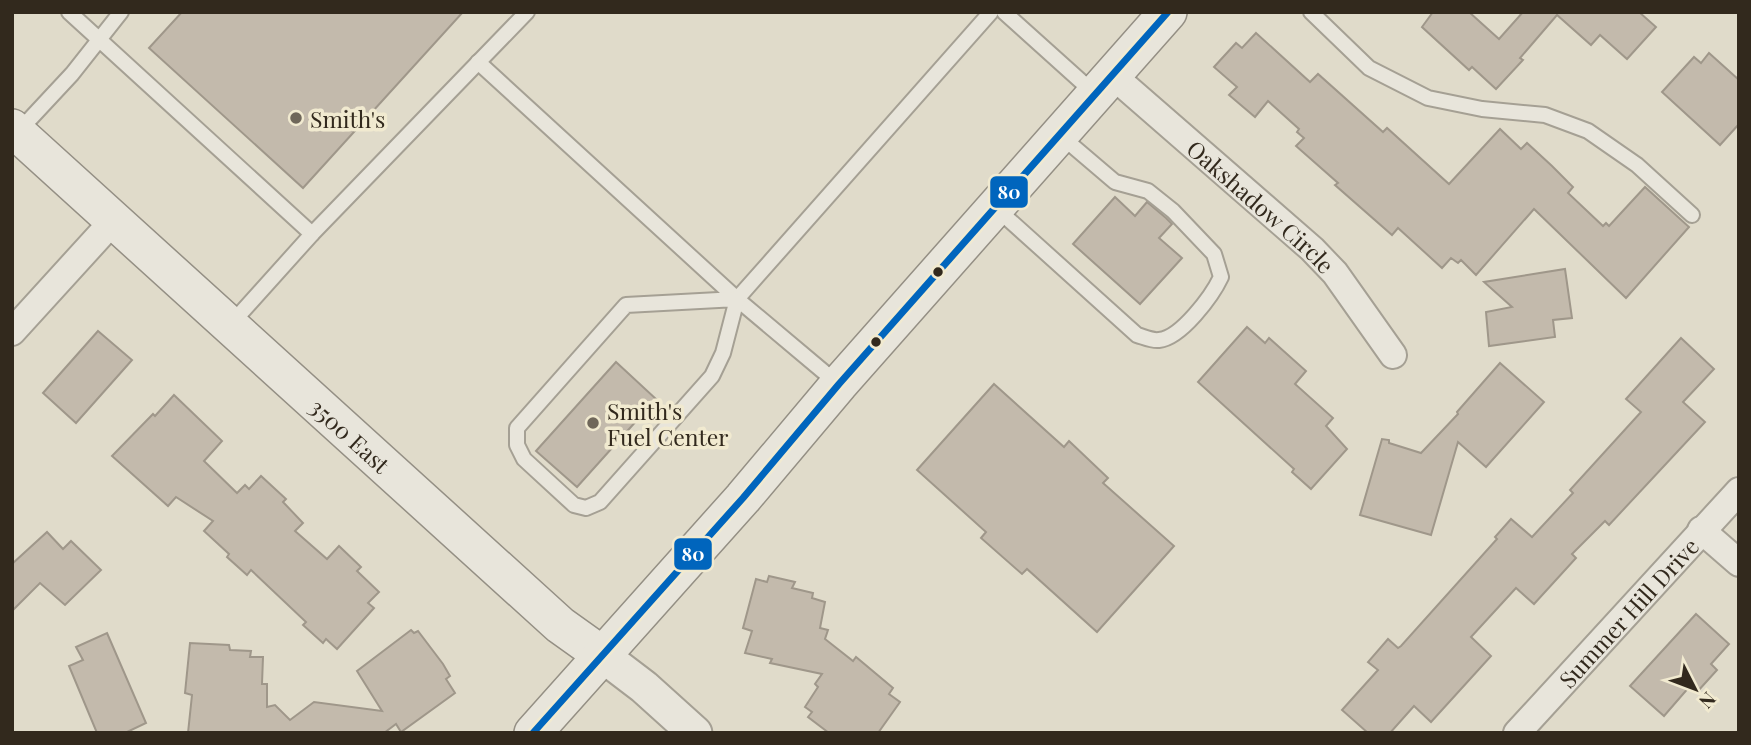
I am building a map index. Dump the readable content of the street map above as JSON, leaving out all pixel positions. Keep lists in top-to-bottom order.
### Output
{
  "streets": {
    "main road": ["3500 East"],
    "street": ["Oakshadow Circle", "Summer Hill Drive"]
  },
  "places": ["Smith's", "Smith's Fuel Center"],
  "lines": ["transit line 80"],
  "north": "bottom right"
}
